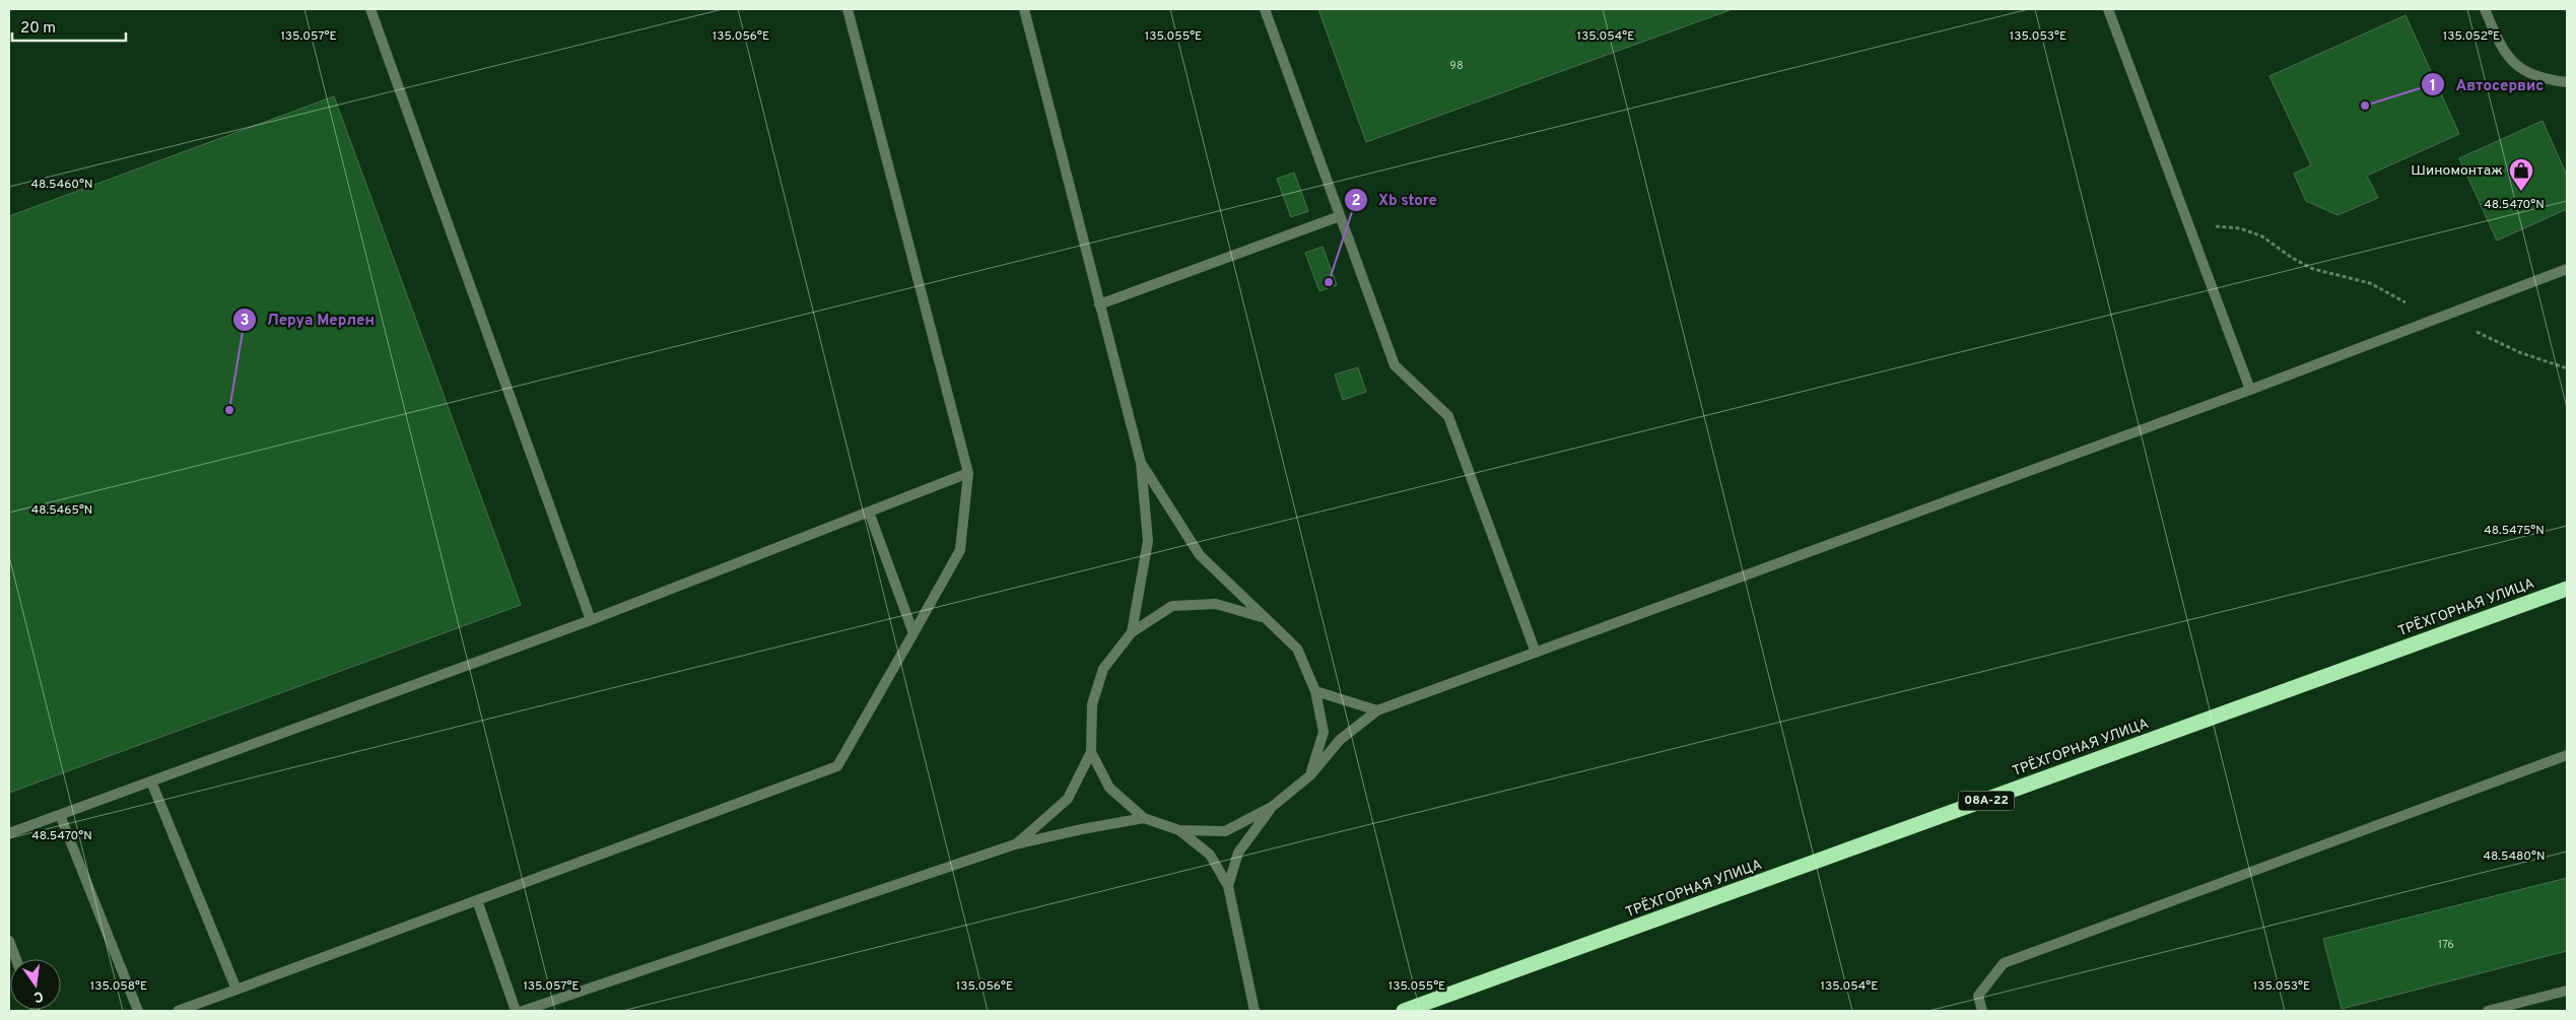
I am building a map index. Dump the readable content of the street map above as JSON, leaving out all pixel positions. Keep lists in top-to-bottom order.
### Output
{
  "streets": {
    "highway": ["ТРЁХГОРНАЯ УЛИЦА", "08А-22"]
  },
  "places": {
    "other": ["Автосервис", "Xb store", "Леруа Мерлен"],
    "shop": ["Шиномонтаж"]
  },
  "house_numbers": ["98", "176"],
  "scale_bar": "20 m",
  "north": "bottom",
  "coordinates": [
    "135.057°E",
    "135.056°E",
    "135.054°E",
    "135.053°E",
    "135.055°E",
    "135.052°E",
    "48.5460°N",
    "48.5470°N",
    "48.5465°N",
    "48.5475°N",
    "48.5480°N",
    "135.058°E"
  ]
}
